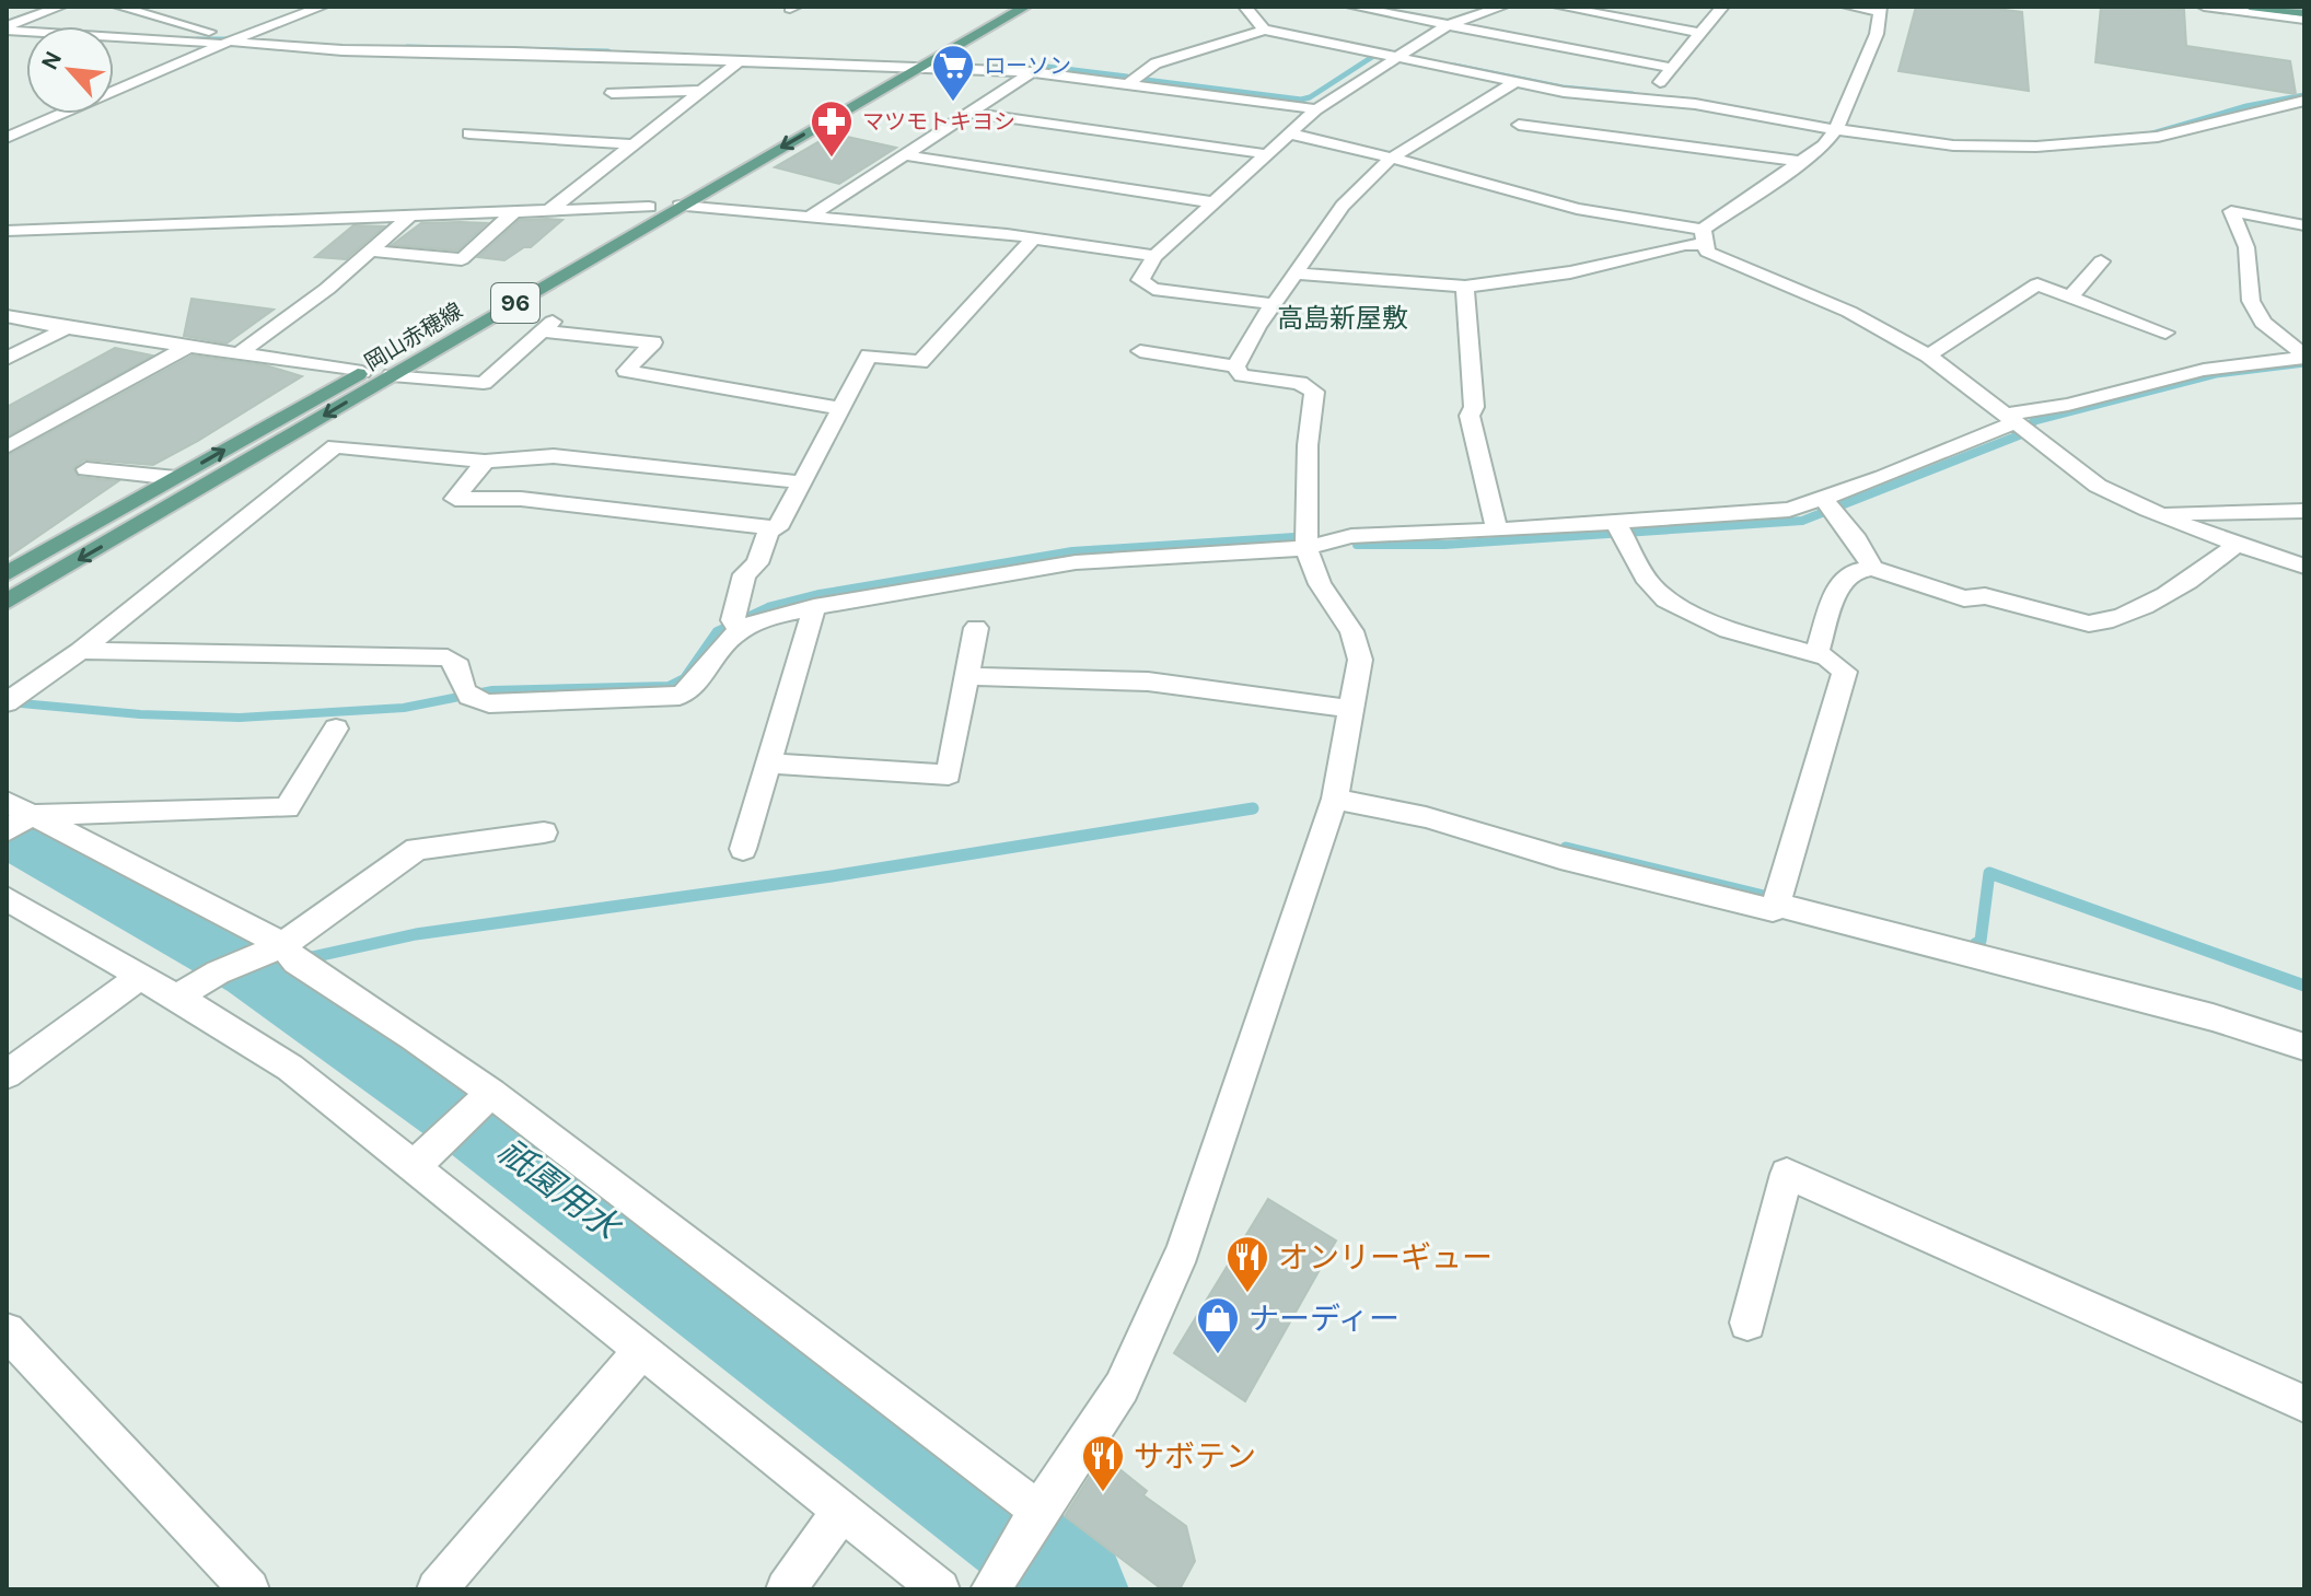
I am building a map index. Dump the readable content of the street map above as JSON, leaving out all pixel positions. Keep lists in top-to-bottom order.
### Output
{
  "streets": {
    "main road": ["96", "岡山赤穂線"]
  },
  "districts": ["高島新屋敷"],
  "water": ["祇園用水"],
  "places": {
    "supermarket": ["ローソン"],
    "pharmacy": ["マツモトキヨシ"],
    "restaurant": ["オンリーギュー", "サボテン"],
    "shop": ["ナーディー"]
  },
  "north": "top left"
}
